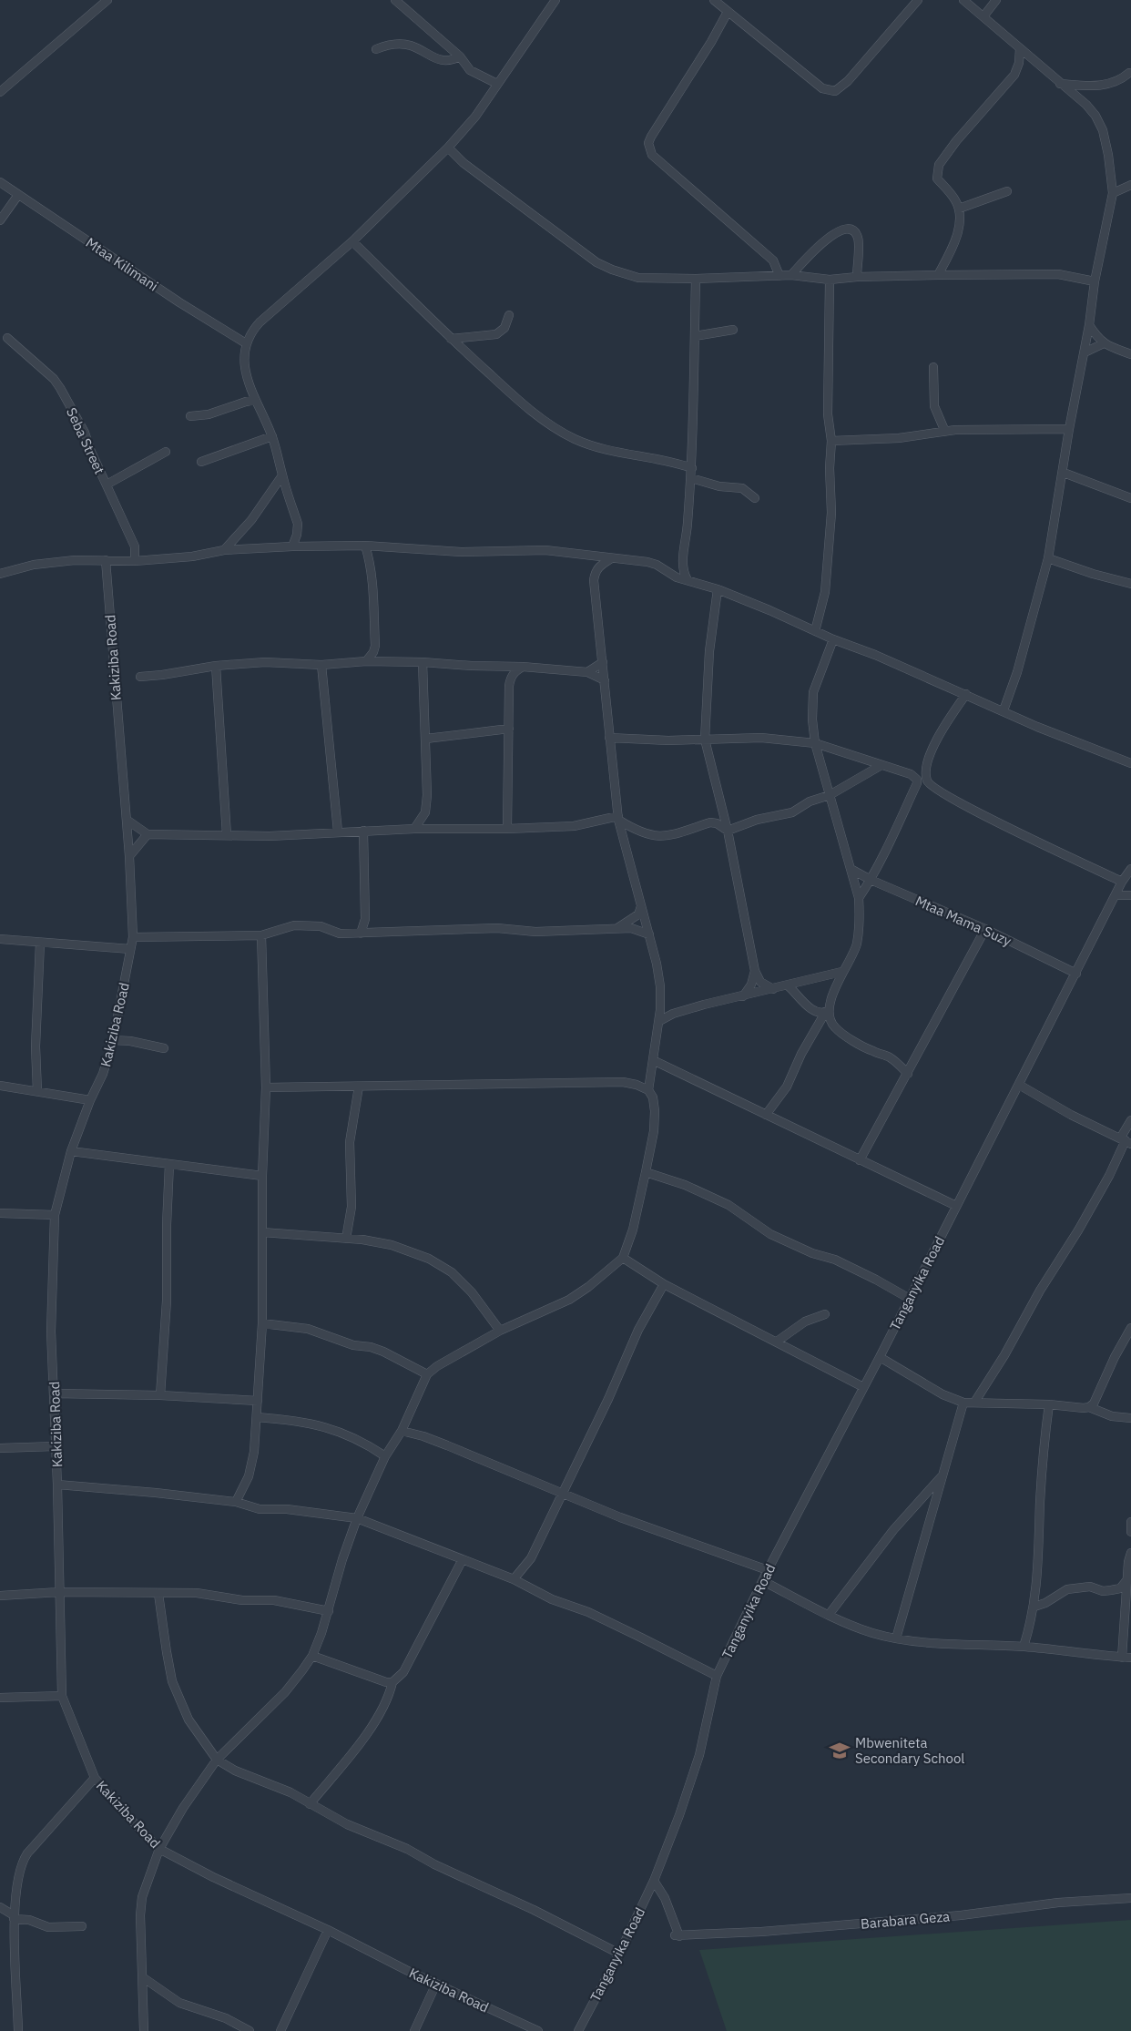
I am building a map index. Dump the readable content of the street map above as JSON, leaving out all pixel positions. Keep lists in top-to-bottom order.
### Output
{
  "streets": {
    "street": [
      "Mtaa Kilimani",
      "Seba Street",
      "Kakiziba Road",
      "Mtaa Mama Suzy",
      "Tanganyika Road",
      "Barabara Geza"
    ]
  },
  "crossings": [
    ["Mtaa Mama Suzy", "Tanganyika Road"],
    ["Tanganyika Road", "Barabara Geza"]
  ],
  "places": {
    "school or university": ["Mbweniteta Secondary School"]
  }
}
